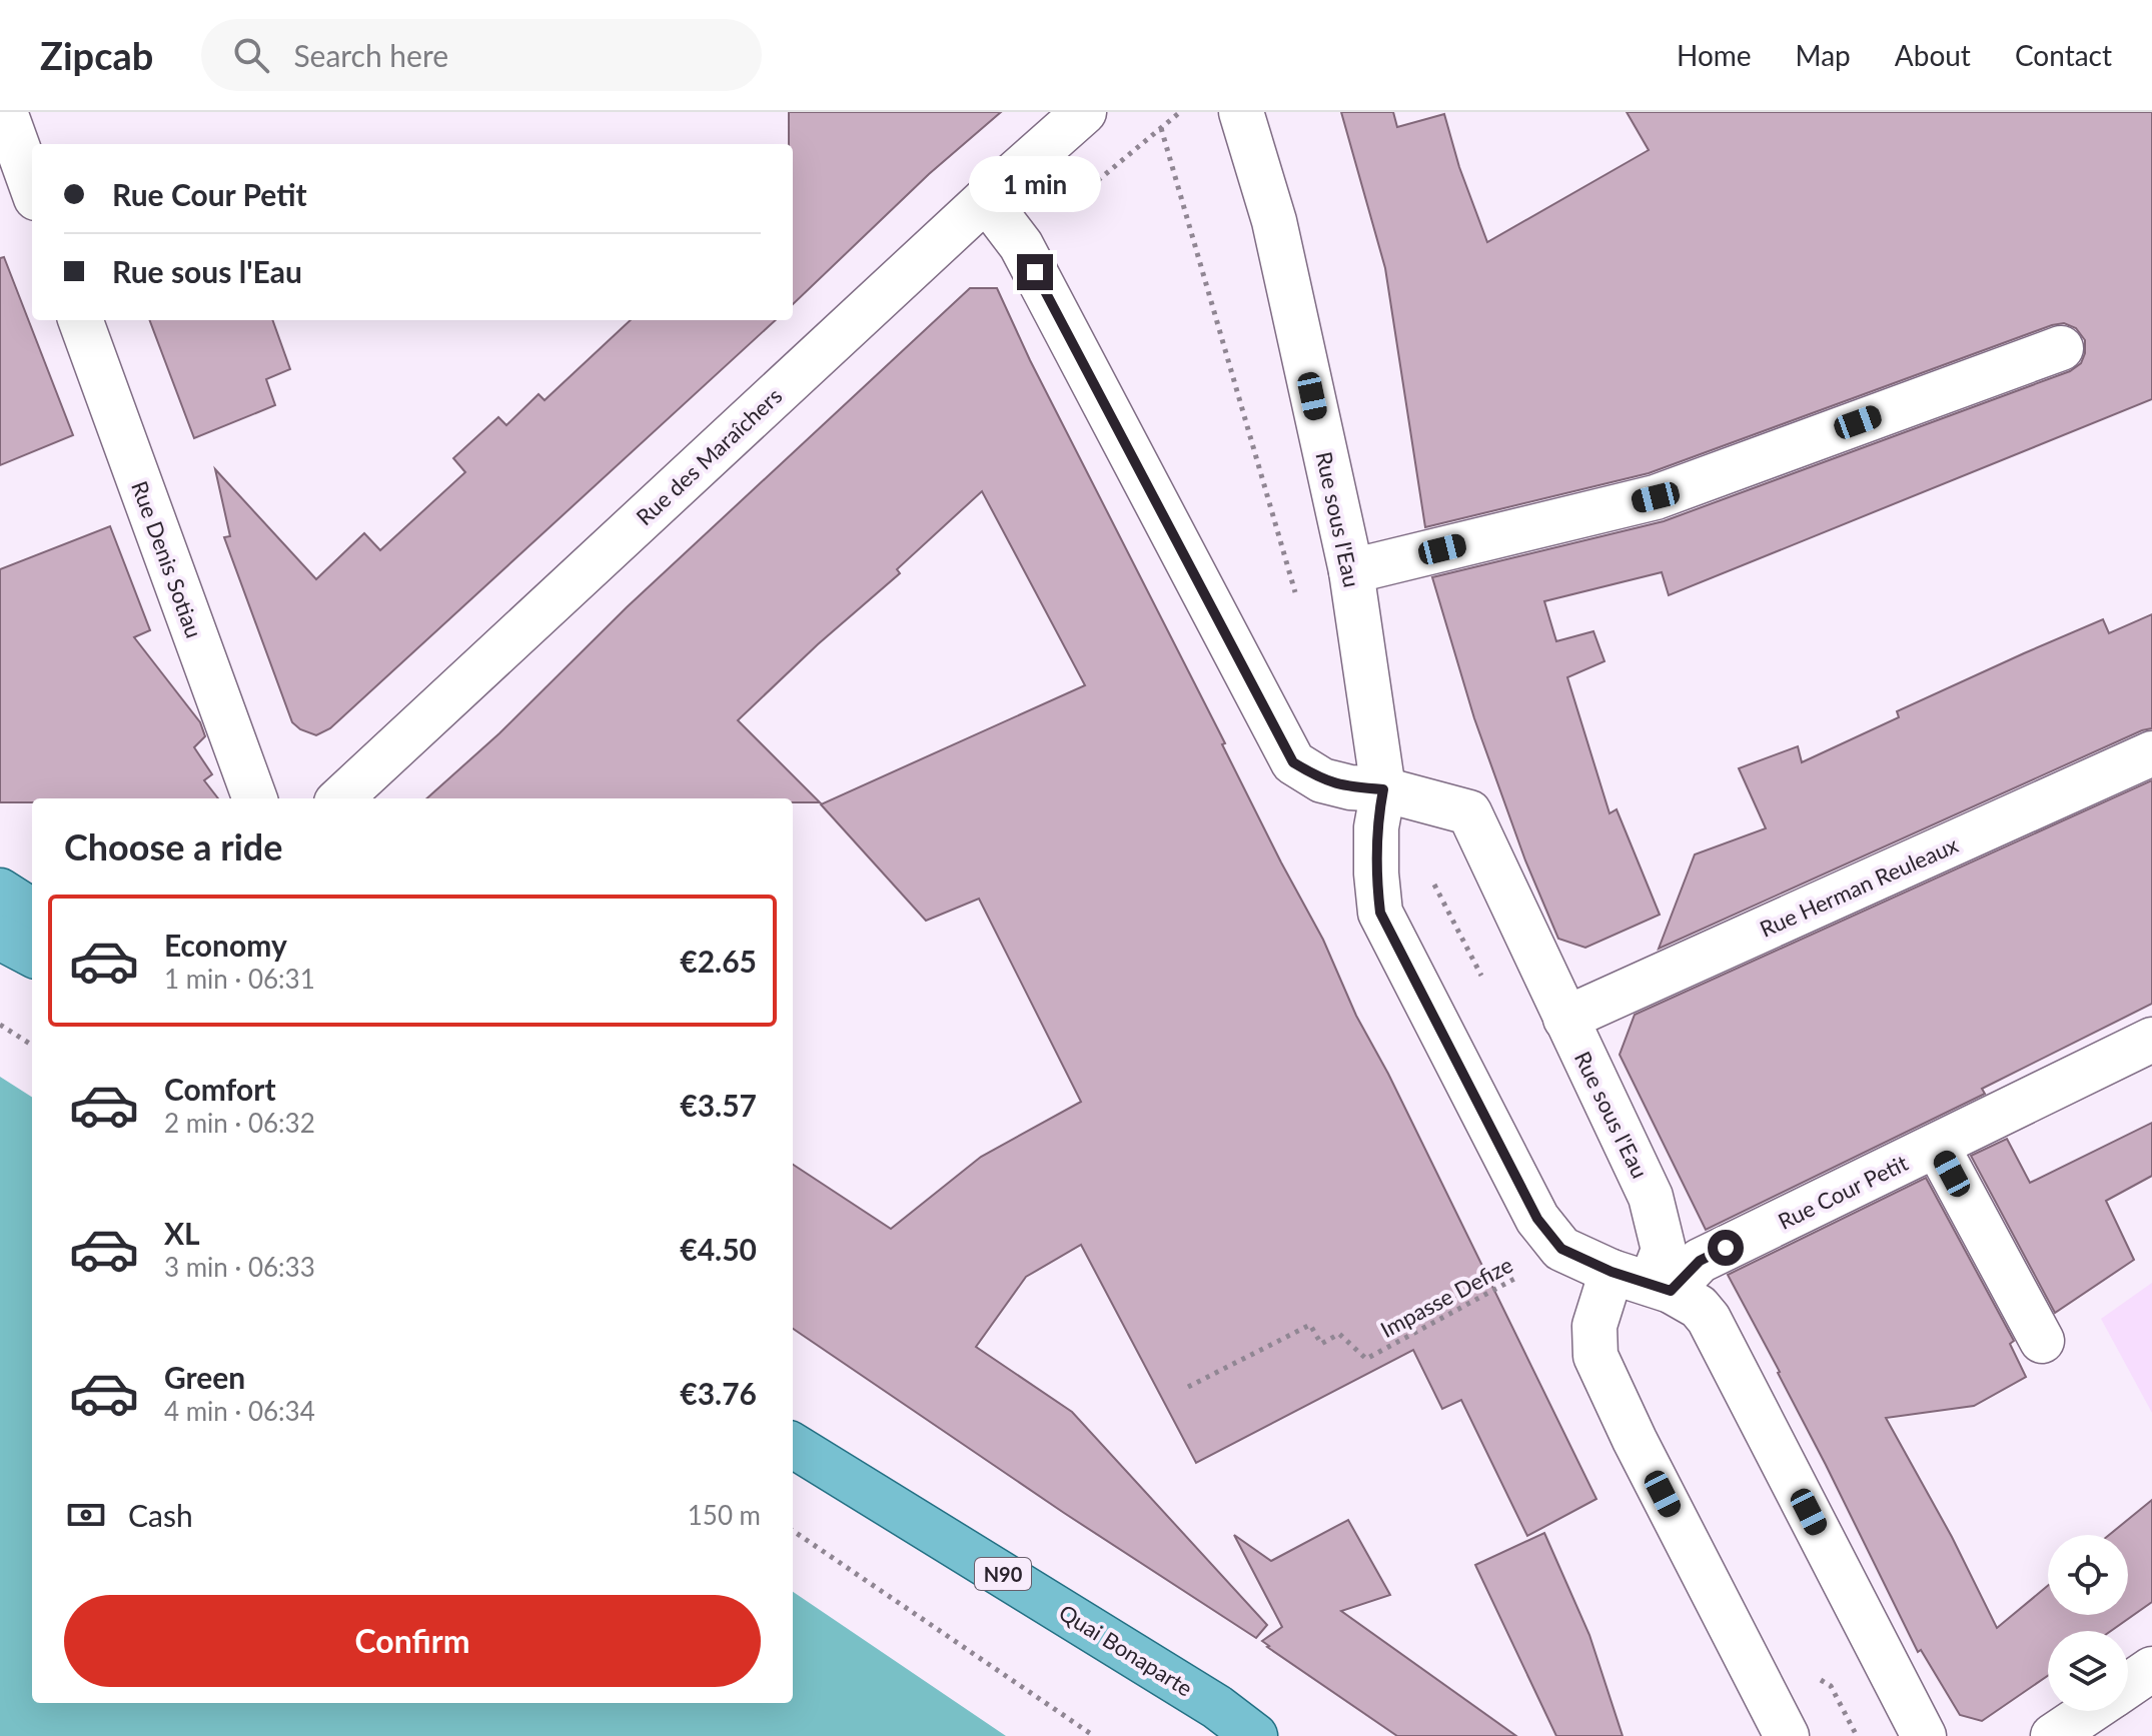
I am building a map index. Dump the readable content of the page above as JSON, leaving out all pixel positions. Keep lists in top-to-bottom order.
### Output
{
  "streets": {
    "main road": ["N90", "Quai Bonaparte"],
    "street": [
      "Rue des Maraîchers",
      "Rue sous l'Eau",
      "Rue Denis Sotiau",
      "Rue Herman Reuleaux",
      "Rue Cour Petit"
    ],
    "path": ["Impasse Defize"]
  },
  "crossings": [
    ["Rue des Maraîchers", "Rue sous l'Eau"],
    ["Rue sous l'Eau", "Rue Herman Reuleaux"],
    ["Rue sous l'Eau", "Rue Cour Petit"],
    ["Rue sous l'Eau", "Impasse Defize"]
  ],
  "page": {
    "header": "Zipcab",
    "search": "Search here",
    "nav": [
      "Home",
      "Map",
      "About",
      "Contact"
    ],
    "banner": ["Rue Cour Petit", "Rue sous l'Eau"],
    "bubble": "1 min",
    "heading": "Choose a ride",
    "list": [
      {
        "name": "Economy",
        "note": "1 min · 06:31",
        "value": "€2.65"
      },
      {
        "name": "Comfort",
        "note": "2 min · 06:32",
        "value": "€3.57"
      },
      {
        "name": "XL",
        "note": "3 min · 06:33",
        "value": "€4.50"
      },
      {
        "name": "Green",
        "note": "4 min · 06:34",
        "value": "€3.76"
      }
    ],
    "pay": ["Cash", "150 m"],
    "buttons": "Confirm"
  }
}
